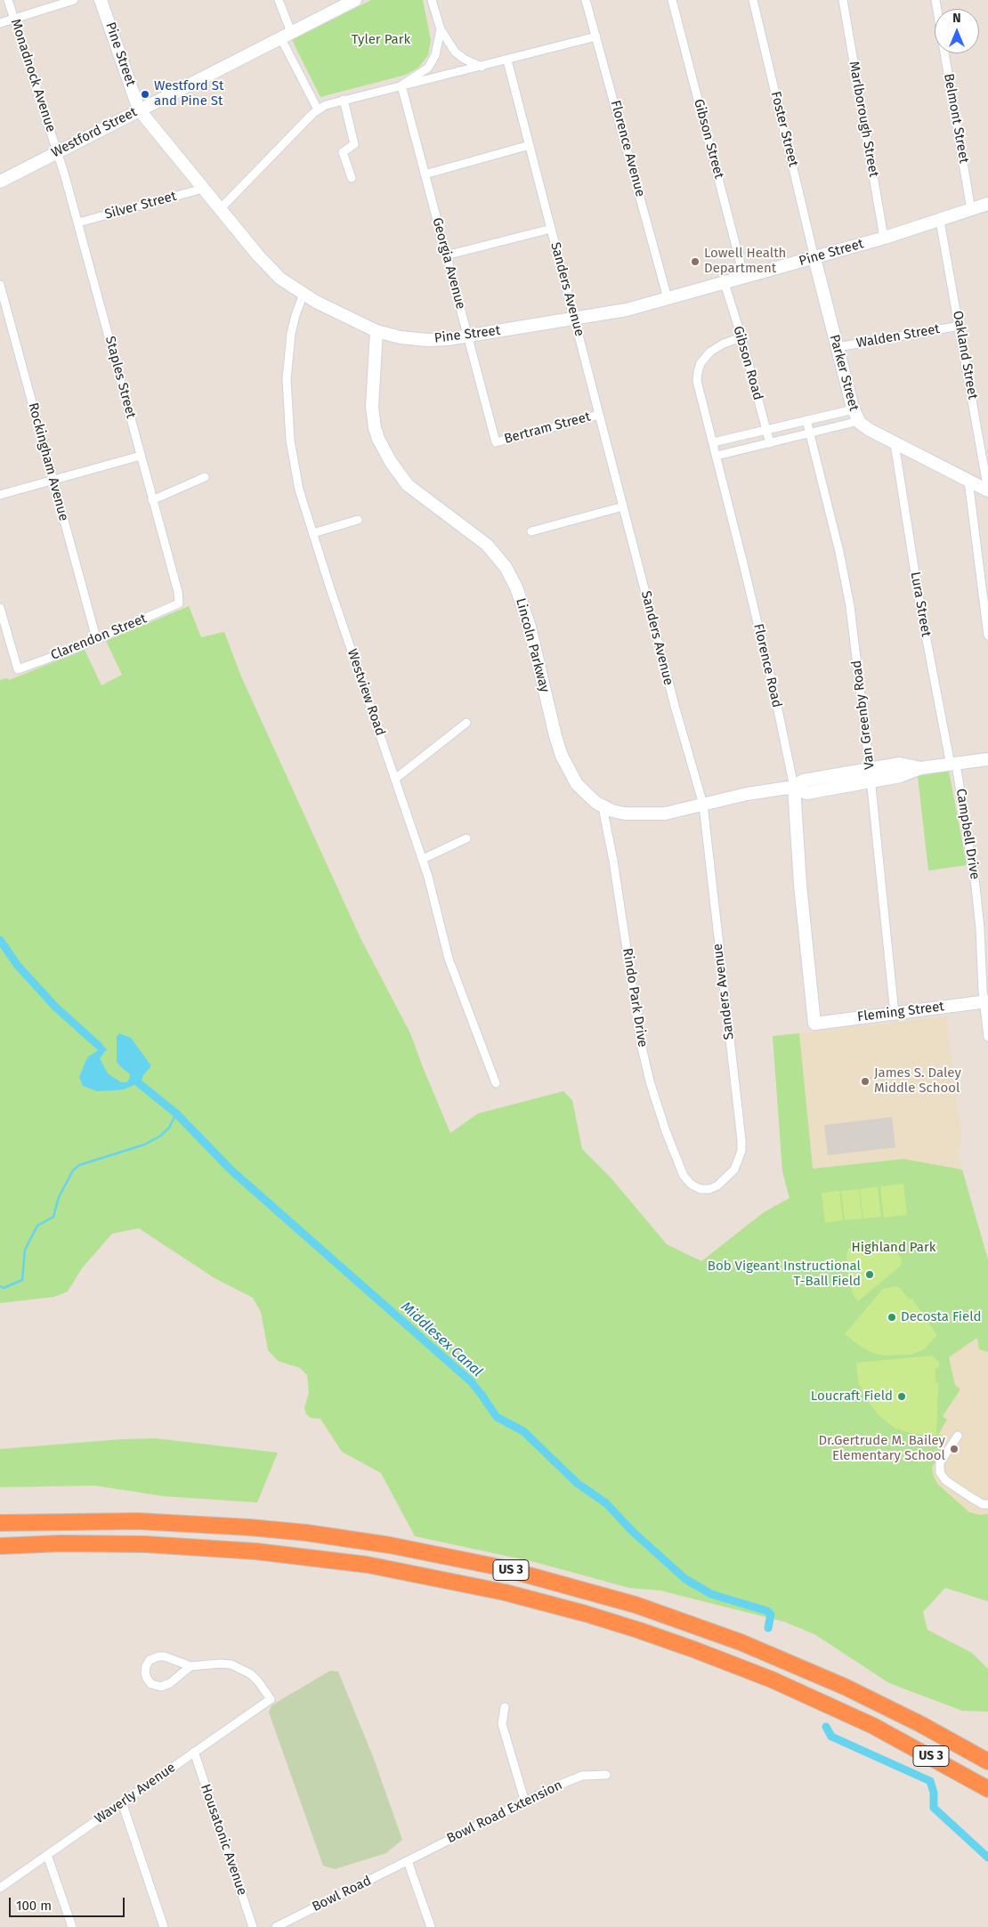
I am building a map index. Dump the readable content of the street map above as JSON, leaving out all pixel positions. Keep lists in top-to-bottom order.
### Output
{
  "streets": {
    "highway": ["US 3"],
    "street": [
      "Pine Street",
      "Monadnock Avenue",
      "Belmont Street",
      "Marlborough Street",
      "Foster Street",
      "Westford Street",
      "Gibson Street",
      "Florence Avenue",
      "Silver Street",
      "Georgia Avenue",
      "Sanders Avenue",
      "Walden Street",
      "Oakland Street",
      "Gibson Road",
      "Parker Street",
      "Staples Street",
      "Bertram Street",
      "Rockingham Avenue",
      "Lura Street",
      "Clarendon Street",
      "Lincoln Parkway",
      "Florence Road",
      "Westview Road",
      "Van Greenby Road",
      "Campbell Drive",
      "Rindo Park Drive",
      "Fleming Street",
      "Waverly Avenue",
      "Bowl Road Extension",
      "Housatonic Avenue",
      "Bowl Road"
    ]
  },
  "crossings": [
    ["Pine Street", "Belmont Street"],
    ["Pine Street", "Marlborough Street"],
    ["Pine Street", "Foster Street"],
    ["Pine Street", "Westford Street"],
    ["Pine Street", "Gibson Street"],
    ["Pine Street", "Florence Avenue"],
    ["Pine Street", "Silver Street"],
    ["Pine Street", "Georgia Avenue"],
    ["Pine Street", "Sanders Avenue"],
    ["Pine Street", "Oakland Street"],
    ["Pine Street", "Gibson Road"],
    ["Pine Street", "Parker Street"],
    ["Pine Street", "Lincoln Parkway"],
    ["Pine Street", "Westview Road"],
    ["Monadnock Avenue", "Westford Street"],
    ["Monadnock Avenue", "Staples Street"],
    ["Foster Street", "Parker Street"],
    ["Westford Street", "Staples Street"],
    ["Silver Street", "Staples Street"],
    ["Georgia Avenue", "Bertram Street"],
    ["Sanders Avenue", "Bertram Street"],
    ["Sanders Avenue", "Lincoln Parkway"],
    ["Sanders Avenue", "Rindo Park Drive"],
    ["Walden Street", "Oakland Street"],
    ["Walden Street", "Parker Street"],
    ["Oakland Street", "Parker Street"],
    ["Gibson Road", "Florence Road"],
    ["Parker Street", "Lura Street"],
    ["Staples Street", "Clarendon Street"],
    ["Rockingham Avenue", "Clarendon Street"],
    ["Lura Street", "Lincoln Parkway"],
    ["Lura Street", "Campbell Drive"],
    ["Lincoln Parkway", "Florence Road"],
    ["Lincoln Parkway", "Van Greenby Road"],
    ["Lincoln Parkway", "Campbell Drive"],
    ["Lincoln Parkway", "Rindo Park Drive"],
    ["Florence Road", "Fleming Street"],
    ["Van Greenby Road", "Fleming Street"],
    ["Campbell Drive", "Fleming Street"],
    ["Waverly Avenue", "Housatonic Avenue"],
    ["Bowl Road Extension", "Bowl Road"]
  ],
  "water": ["Middlesex Canal"],
  "parks": ["Tyler Park", "Highland Park"],
  "places": [
    "Westford St and Pine St",
    "Lowell Health Department",
    "James S. Daley Middle School",
    "Bob Vigeant Instructional T-Ball Field",
    "Decosta Field",
    "Loucraft Field",
    "Dr.Gertrude M. Bailey Elementary School"
  ],
  "scale_bar": "100 m",
  "north": "top"
}
